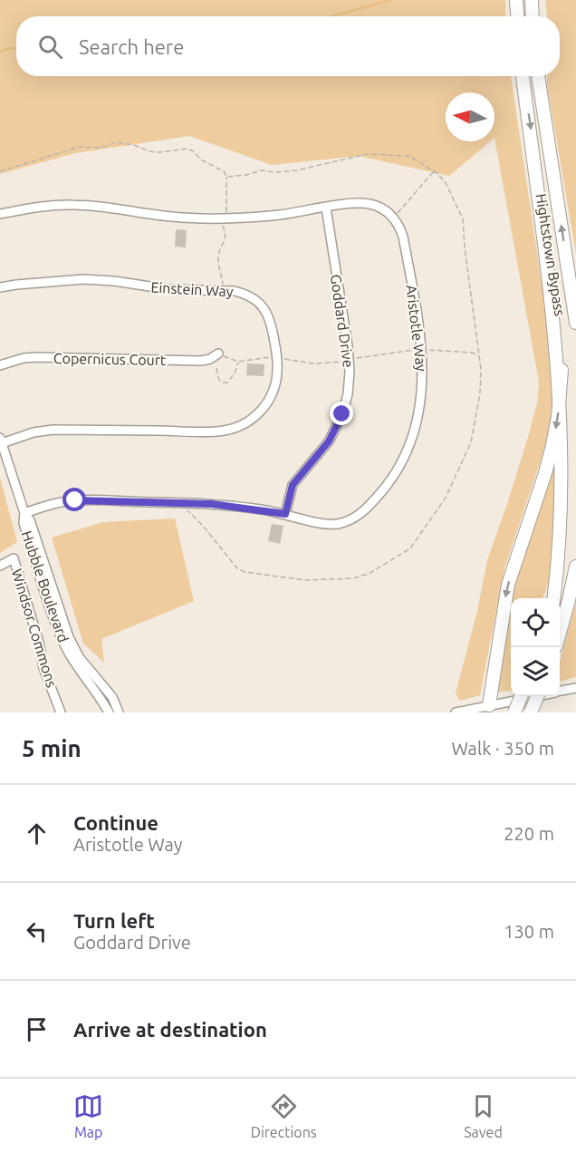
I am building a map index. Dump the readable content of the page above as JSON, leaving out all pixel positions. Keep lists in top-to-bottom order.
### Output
{
  "streets": {
    "highway": ["Hightstown Bypass"],
    "street": [
      "Einstein Way",
      "Goddard Drive",
      "Aristotle Way",
      "Copernicus Court",
      "Hubble Boulevard",
      "Windsor Commons"
    ]
  },
  "crossings": [
    ["Einstein Way", "Hubble Boulevard"],
    ["Goddard Drive", "Aristotle Way"],
    ["Aristotle Way", "Hubble Boulevard"]
  ],
  "north": "left",
  "page": {
    "search": "Search here",
    "heading": ["5 min", "Walk · 350 m"],
    "list": [
      ["Continue", "Aristotle Way", "220 m"],
      ["Turn left", "Goddard Drive", "130 m"],
      "Arrive at destination"
    ],
    "nav": ["Map", "Directions", "Saved"]
  }
}
